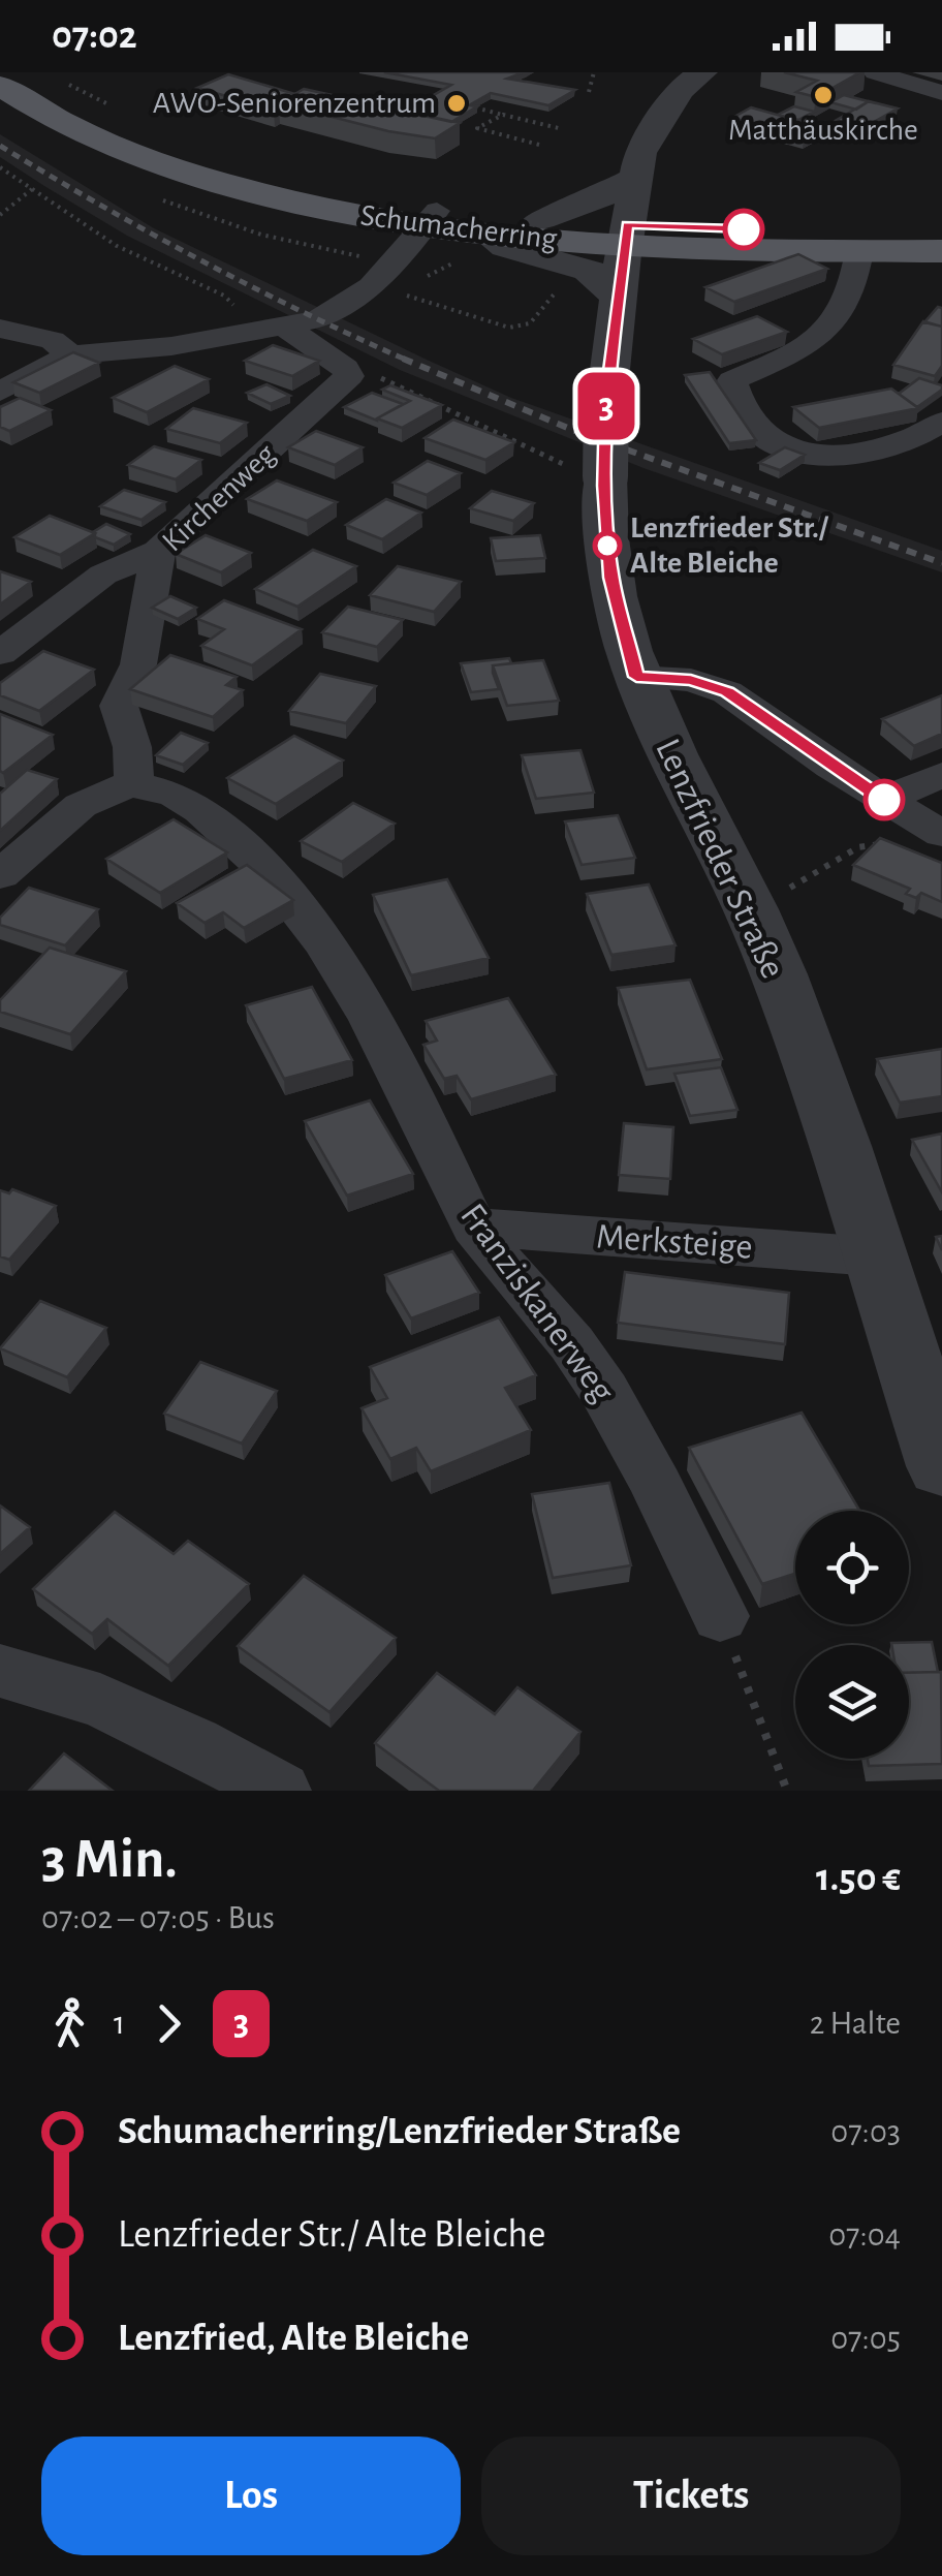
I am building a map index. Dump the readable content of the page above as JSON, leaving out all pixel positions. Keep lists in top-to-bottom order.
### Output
{
  "streets": {
    "main road": ["Schumacherring"],
    "street": [
      "Kirchenweg",
      "Lenzfrieder Straße",
      "Merksteige",
      "Franziskanerweg"
    ]
  },
  "crossings": [
    ["Schumacherring", "Lenzfrieder Straße"],
    ["Kirchenweg", "Franziskanerweg"],
    ["Lenzfrieder Straße", "Merksteige"],
    ["Merksteige", "Franziskanerweg"]
  ],
  "places": ["Matthäuskirche", "AWO-Seniorenzentrum", "Lenzfrieder Str./ Alte Bleiche"],
  "lines": ["bus line 3"],
  "page": {
    "status": "07:02",
    "on_map": "3",
    "heading": ["3 Min.", "07:02 – 07:05 · Bus", "1.50 €"],
    "legs": ["1", "3", "2 Halte"],
    "list": [
      {
        "name": "Schumacherring/Lenzfrieder Straße",
        "value": "07:03"
      },
      {
        "name": "Lenzfrieder Str./ Alte Bleiche",
        "value": "07:04"
      },
      {
        "name": "Lenzfried, Alte Bleiche",
        "value": "07:05"
      }
    ],
    "buttons": ["Los", "Tickets"]
  }
}
